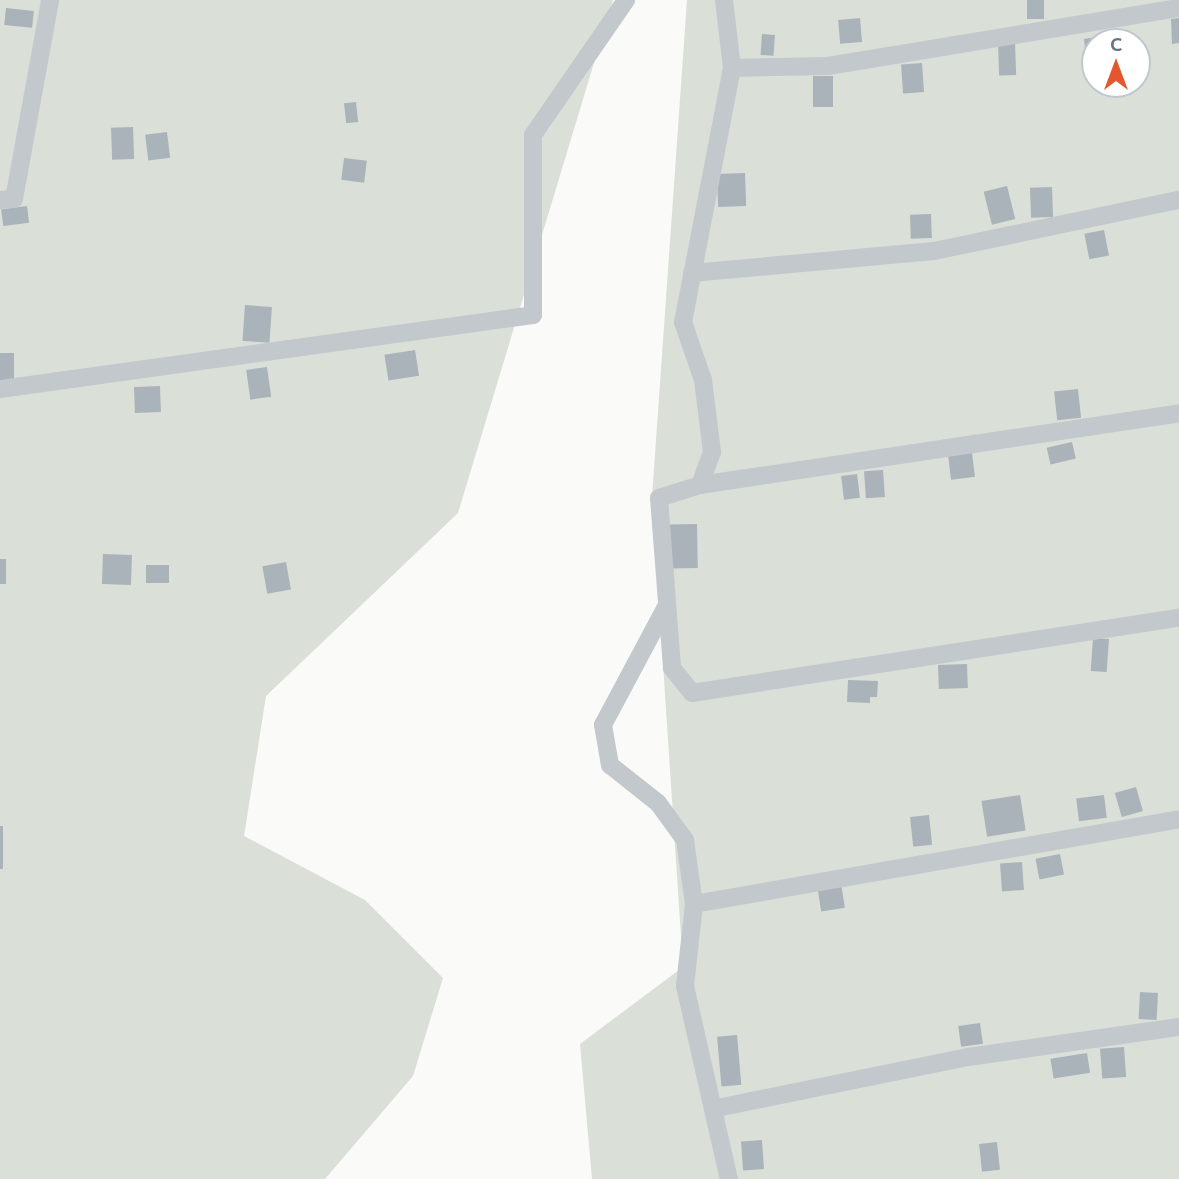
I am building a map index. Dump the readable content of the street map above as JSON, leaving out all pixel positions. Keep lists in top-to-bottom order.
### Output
{
  "north": "top"
}
